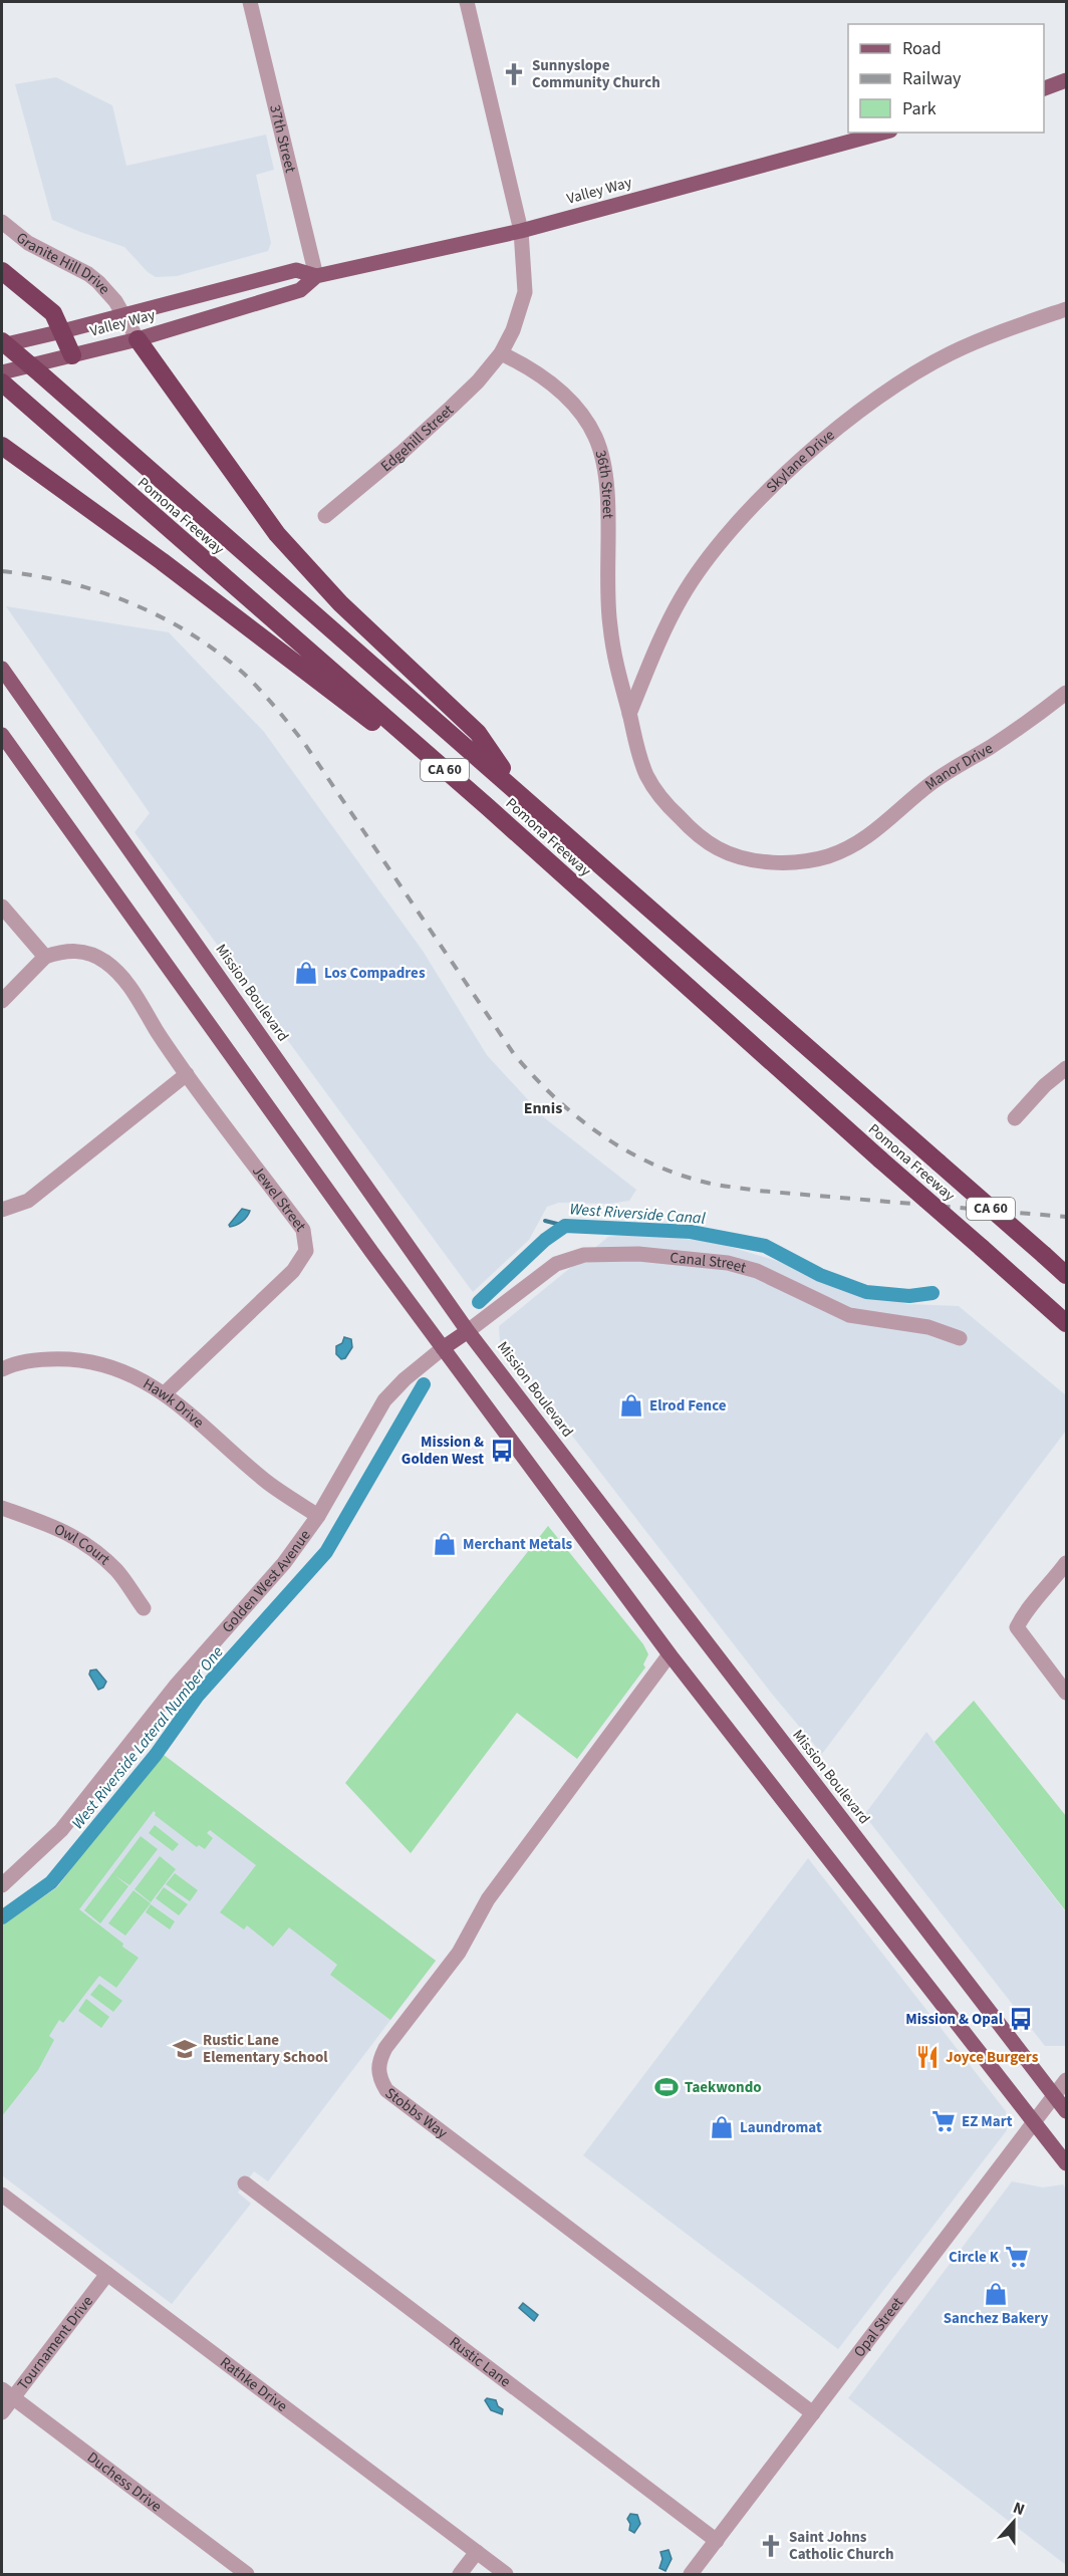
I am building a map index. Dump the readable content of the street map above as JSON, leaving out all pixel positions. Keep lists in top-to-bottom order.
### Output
{
  "streets": {
    "highway": ["Pomona Freeway", "CA 60"],
    "main road": ["Valley Way", "Mission Boulevard"],
    "street": [
      "37th Street",
      "Granite Hill Drive",
      "Edgehill Street",
      "Skylane Drive",
      "36th Street",
      "Manor Drive",
      "Jewel Street",
      "Canal Street",
      "Hawk Drive",
      "Owl Court",
      "Golden West Avenue",
      "Stobbs Way",
      "Opal Street",
      "Tournament Drive",
      "Rustic Lane",
      "Rathke Drive",
      "Duchess Drive"
    ]
  },
  "crossings": [
    ["37th Street", "Valley Way"],
    ["Valley Way", "Granite Hill Drive"],
    ["Valley Way", "Pomona Freeway"],
    ["Edgehill Street", "36th Street"],
    ["Skylane Drive", "36th Street"],
    ["36th Street", "Manor Drive"],
    ["Mission Boulevard", "Canal Street"],
    ["Mission Boulevard", "Opal Street"],
    ["Jewel Street", "Hawk Drive"],
    ["Hawk Drive", "Golden West Avenue"],
    ["Stobbs Way", "Opal Street"],
    ["Opal Street", "Rustic Lane"],
    ["Tournament Drive", "Rathke Drive"],
    ["Tournament Drive", "Duchess Drive"]
  ],
  "districts": ["Ennis"],
  "water": ["West Riverside Canal", "West Riverside Lateral Number One"],
  "places": {
    "church": ["Sunnyslope Community Church", "Saint Johns Catholic Church"],
    "shop": [
      "Los Compadres",
      "Elrod Fence",
      "Merchant Metals",
      "Laundromat",
      "Sanchez Bakery"
    ],
    "bus stop": ["Mission & Golden West", "Mission & Opal"],
    "school or university": ["Rustic Lane Elementary School"],
    "restaurant": ["Joyce Burgers"],
    "sports": ["Taekwondo"],
    "supermarket": ["EZ Mart", "Circle K"]
  },
  "legend": ["Road", "Railway", "Park"],
  "north": "top"
}
